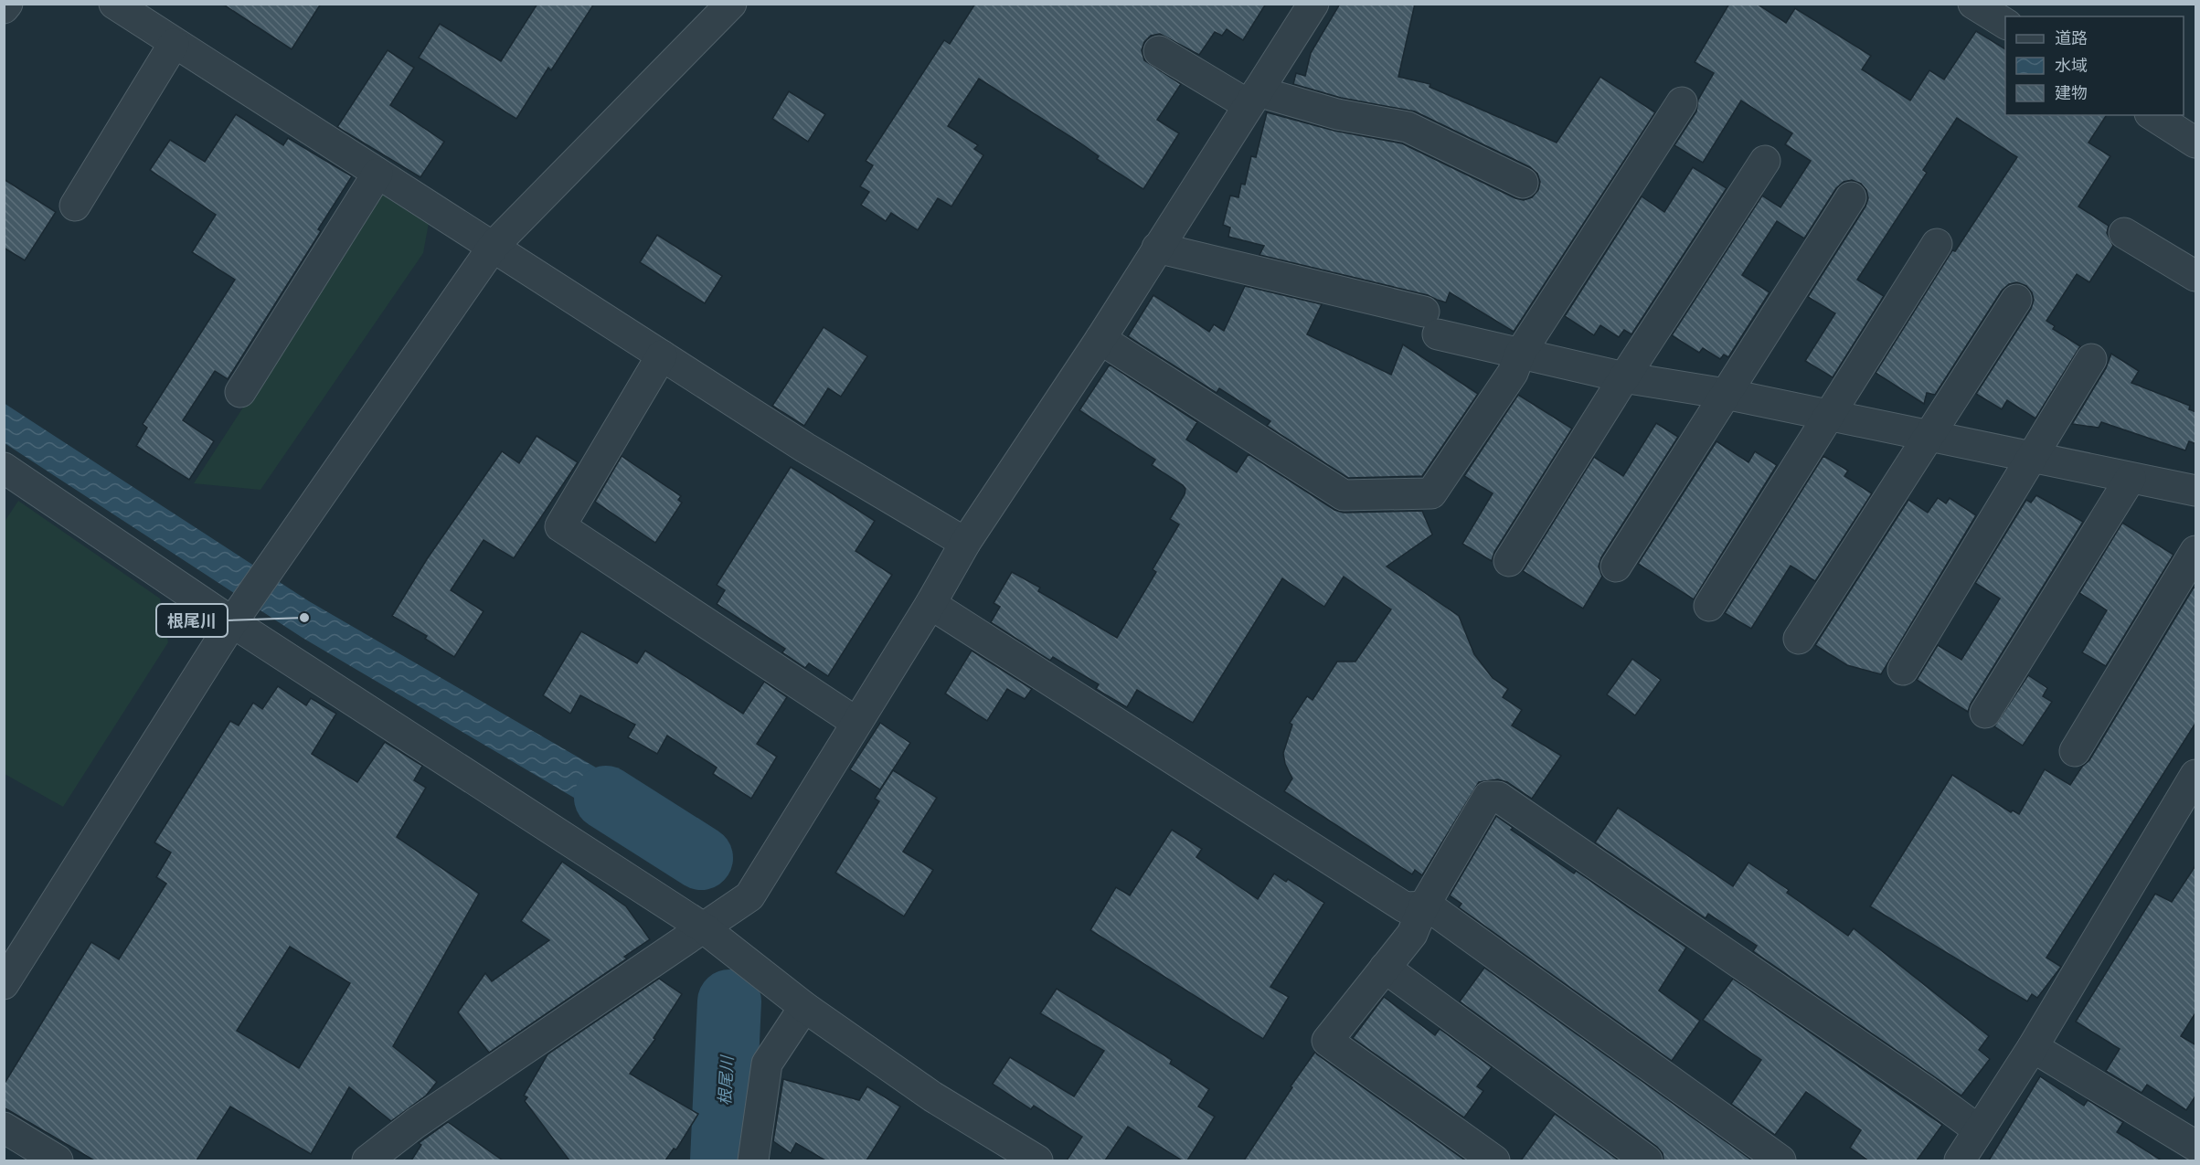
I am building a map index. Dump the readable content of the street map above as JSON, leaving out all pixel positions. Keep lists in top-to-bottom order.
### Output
{
  "water": ["根尾川"],
  "places": ["根尾川"],
  "legend": ["道路", "水域", "建物"]
}
